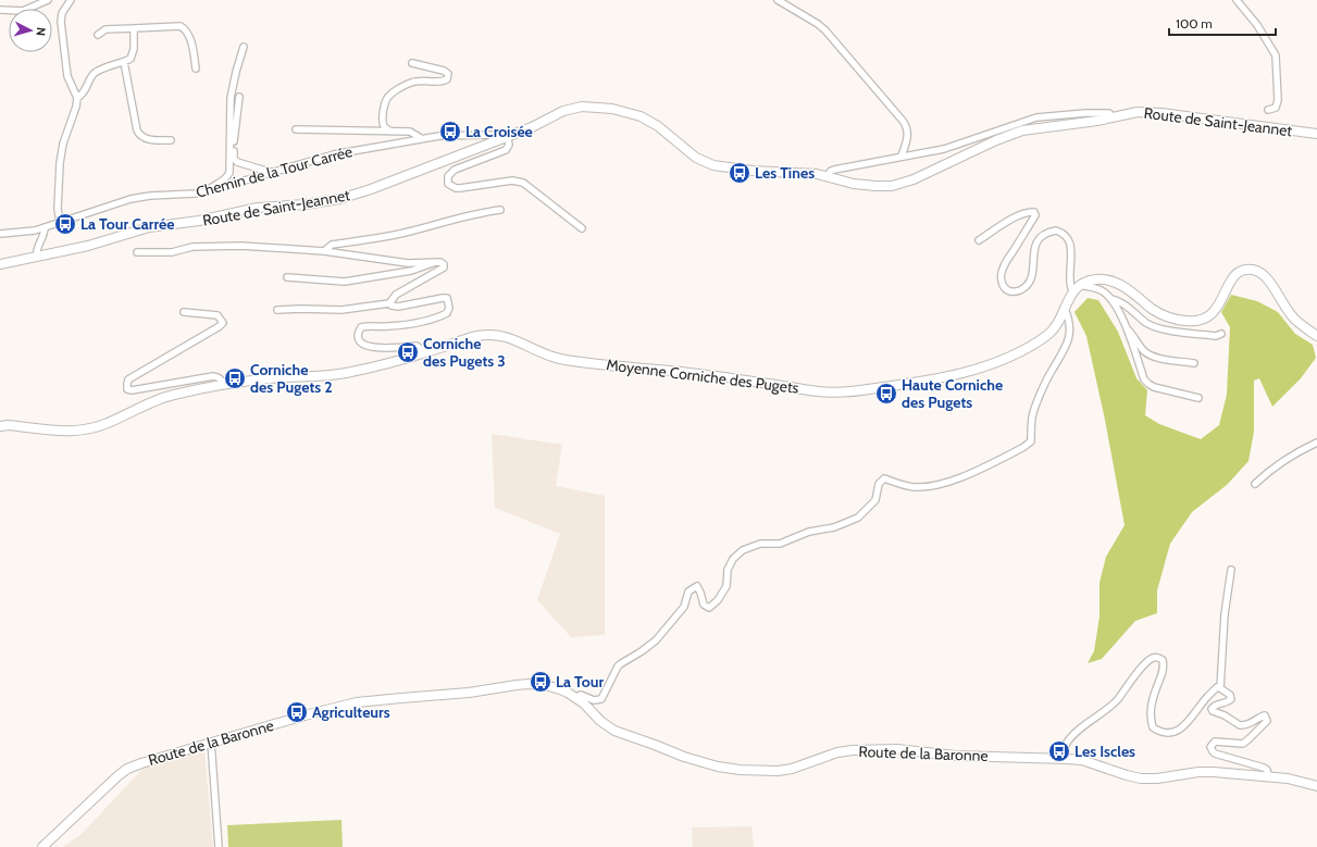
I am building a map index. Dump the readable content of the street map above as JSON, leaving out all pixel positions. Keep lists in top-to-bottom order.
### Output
{
  "streets": {
    "main road": ["Route de Saint-Jeannet", "Moyenne Corniche des Pugets", "Route de la Baronne"],
    "street": ["Chemin de la Tour Carrée"]
  },
  "crossings": [
    ["Route de Saint-Jeannet", "Chemin de la Tour Carrée"]
  ],
  "places": {
    "bus stop": [
      "La Croisée",
      "Les Tines",
      "La Tour Carrée",
      "Corniche des Pugets 3",
      "Corniche des Pugets 2",
      "Haute Corniche des Pugets",
      "La Tour",
      "Agriculteurs",
      "Les Iscles"
    ]
  },
  "scale_bar": "100 m",
  "north": "right"
}
